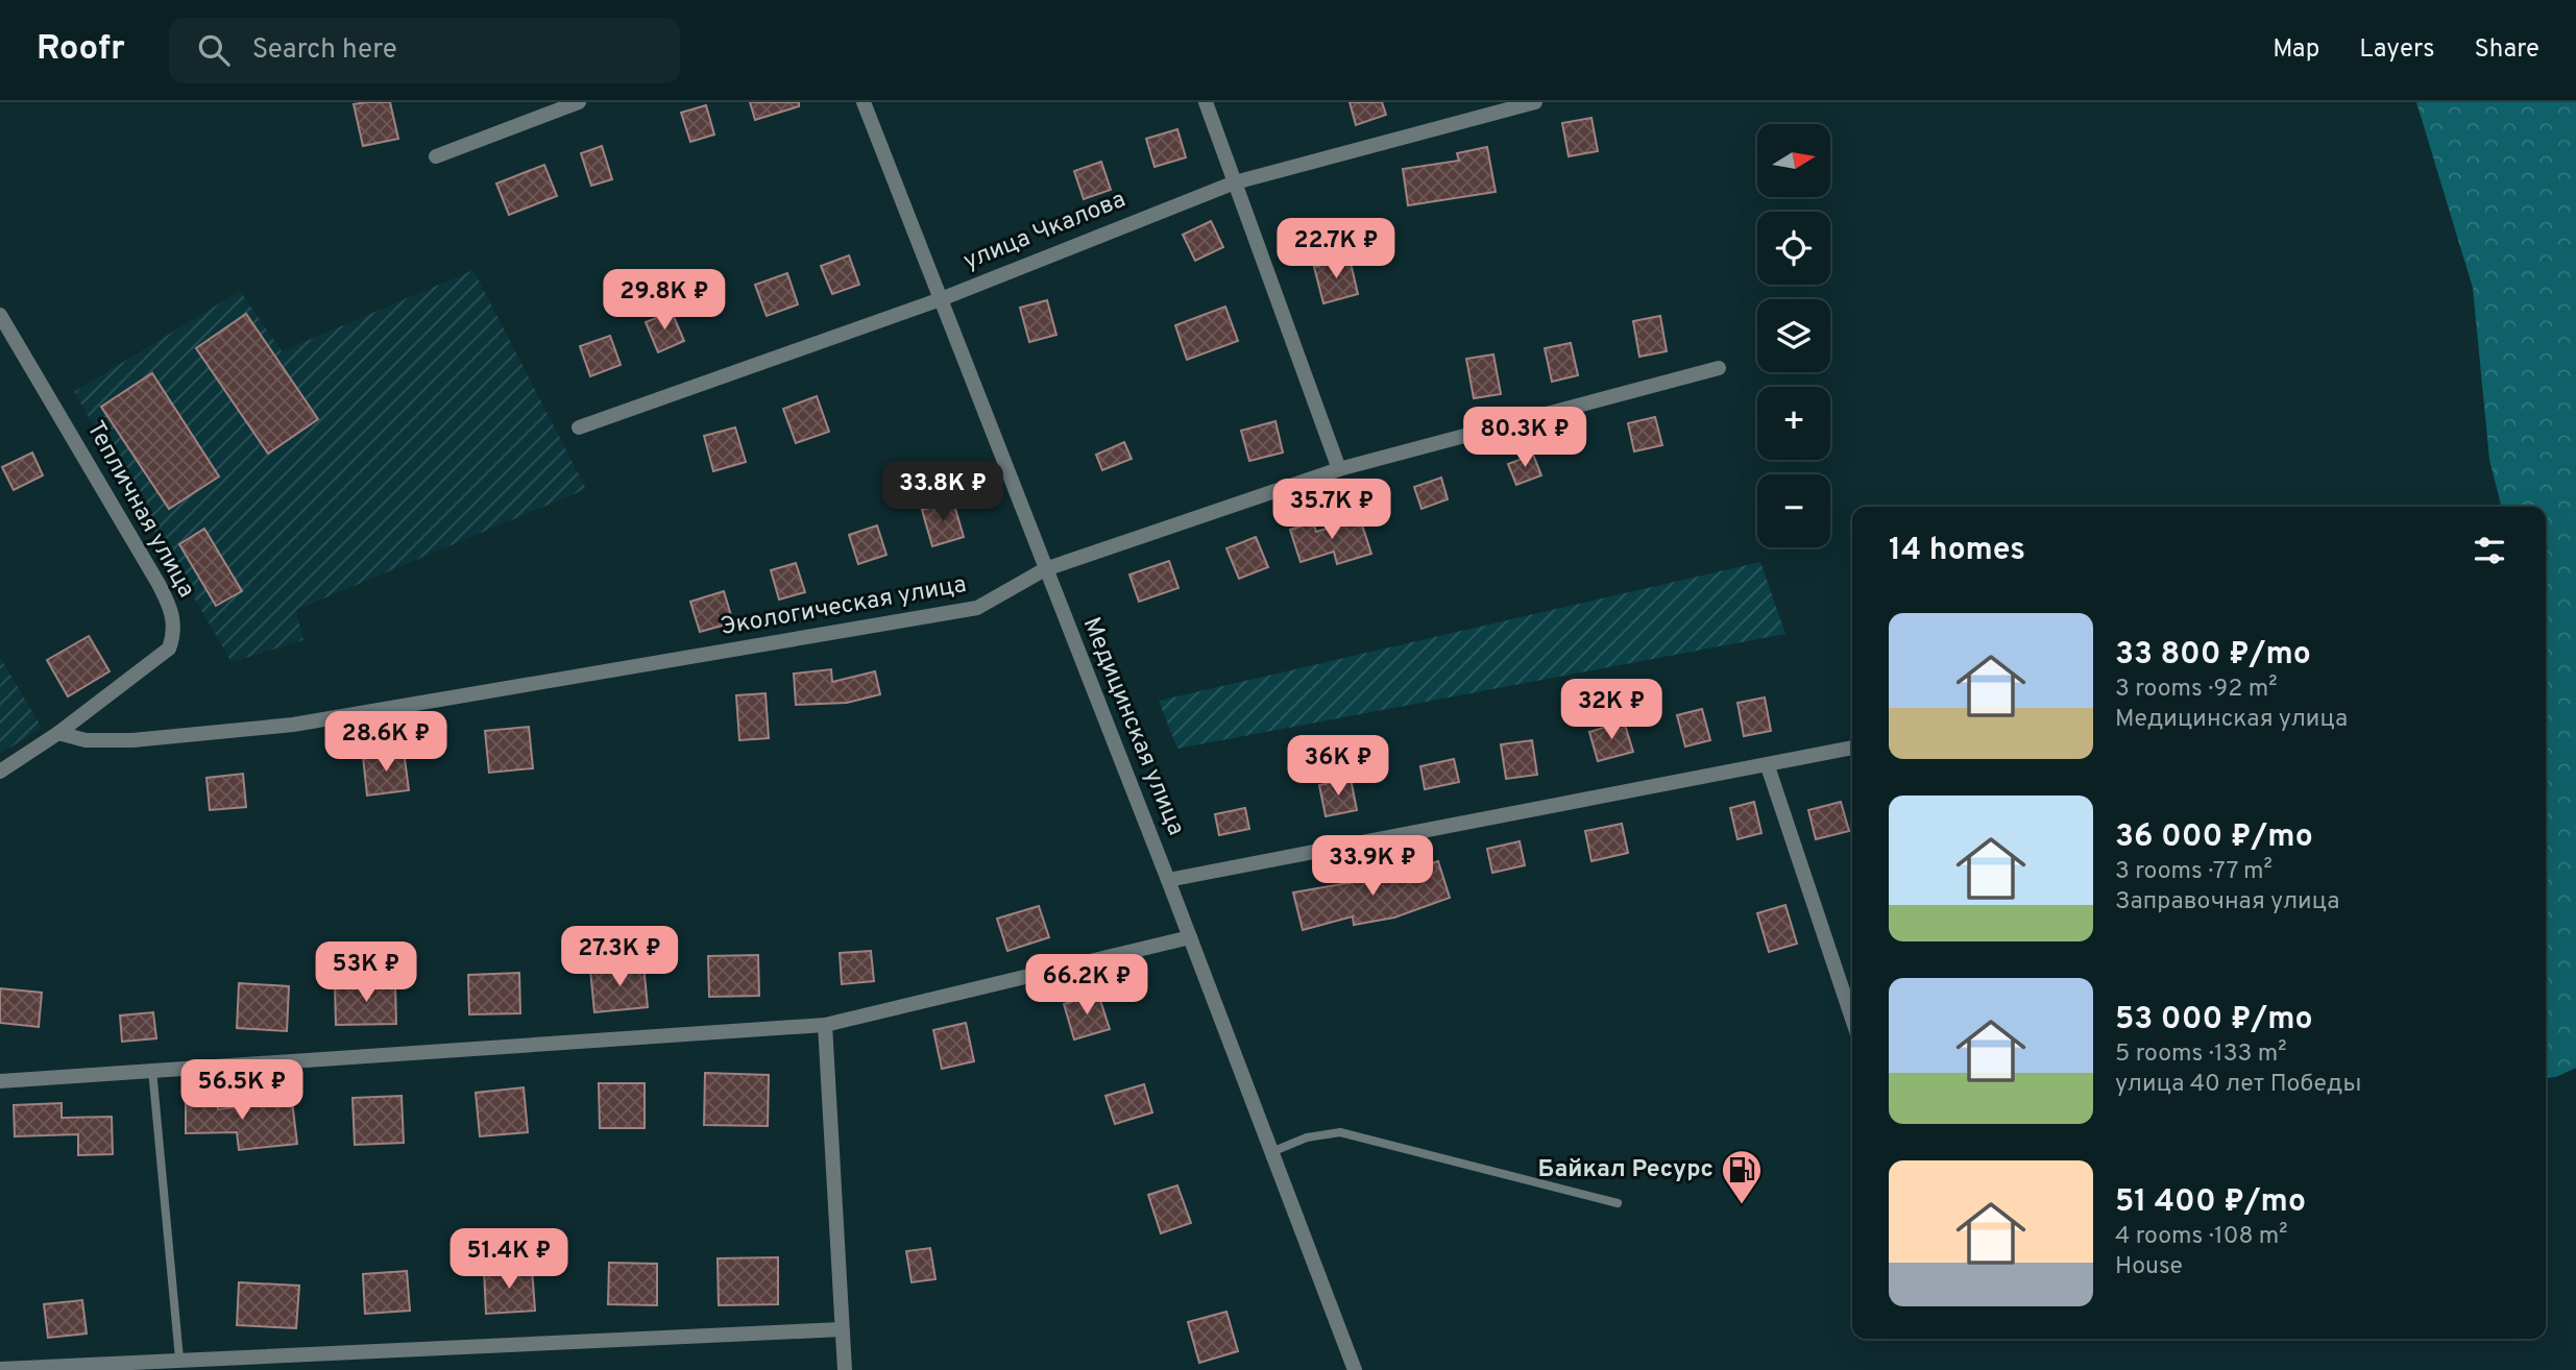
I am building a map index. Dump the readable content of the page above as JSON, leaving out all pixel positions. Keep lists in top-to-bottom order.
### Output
{
  "streets": {
    "street": [
      "улица Чкалова",
      "Тепличная улица",
      "Экологическая улица",
      "Медицинская улица"
    ]
  },
  "crossings": [
    ["улица Чкалова", "Медицинская улица"],
    ["Тепличная улица", "Экологическая улица"],
    ["Экологическая улица", "Медицинская улица"]
  ],
  "places": {
    "fuel station": ["Байкал Ресурс"]
  },
  "north": "right",
  "page": {
    "header": "Roofr",
    "search": "Search here",
    "nav": ["Map", "Layers", "Share"],
    "map_buttons": ["+", "−"],
    "price": [
      "22.7K ₽",
      "29.8K ₽",
      "80.3K ₽",
      "33.8K ₽",
      "35.7K ₽",
      "32K ₽",
      "28.6K ₽",
      "36K ₽",
      "33.9K ₽",
      "27.3K ₽",
      "53K ₽",
      "66.2K ₽",
      "56.5K ₽",
      "51.4K ₽"
    ],
    "heading": "14 homes",
    "list": [
      {
        "name": "33 800 ₽/mo",
        "note": "3 rooms · 92 m² · Медицинская улица"
      },
      {
        "name": "36 000 ₽/mo",
        "note": "3 rooms · 77 m² · Заправочная улица"
      },
      {
        "name": "53 000 ₽/mo",
        "note": "5 rooms · 133 m² · улица 40 лет Победы"
      },
      {
        "name": "51 400 ₽/mo",
        "note": "4 rooms · 108 m² · House"
      }
    ]
  }
}
